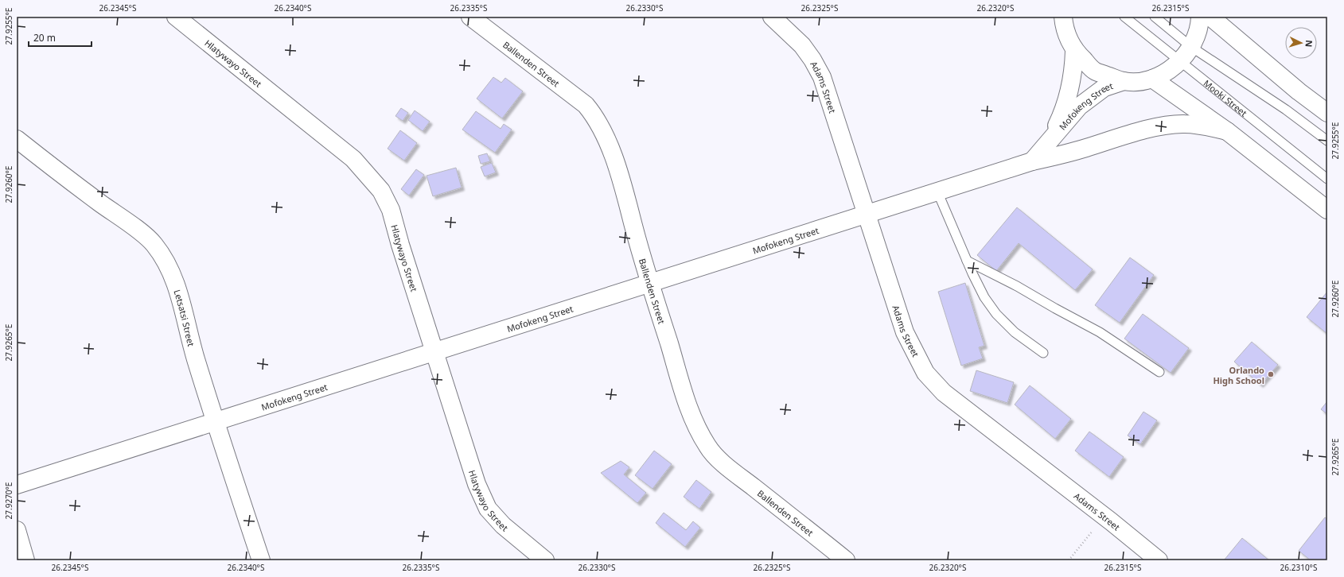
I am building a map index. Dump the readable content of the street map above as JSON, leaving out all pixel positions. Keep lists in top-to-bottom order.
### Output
{
  "streets": {
    "street": [
      "Hlatywayo Street",
      "Ballenden Street",
      "Adams Street",
      "Mofokeng Street",
      "Letsatsi Street"
    ],
    "lane": ["Mooki Street"]
  },
  "crossings": [
    ["Hlatywayo Street", "Mofokeng Street"],
    ["Ballenden Street", "Mofokeng Street"],
    ["Adams Street", "Mofokeng Street"],
    ["Mofokeng Street", "Letsatsi Street"]
  ],
  "places": ["Orlando High School"],
  "scale_bar": "20 m",
  "north": "right",
  "coordinates": [
    "26.2345°S",
    "26.2340°S",
    "26.2335°S",
    "26.2330°S",
    "26.2325°S",
    "26.2320°S",
    "26.2315°S",
    "27.9255°E",
    "27.9260°E",
    "27.9265°E",
    "27.9270°E",
    "26.2310°S"
  ]
}
